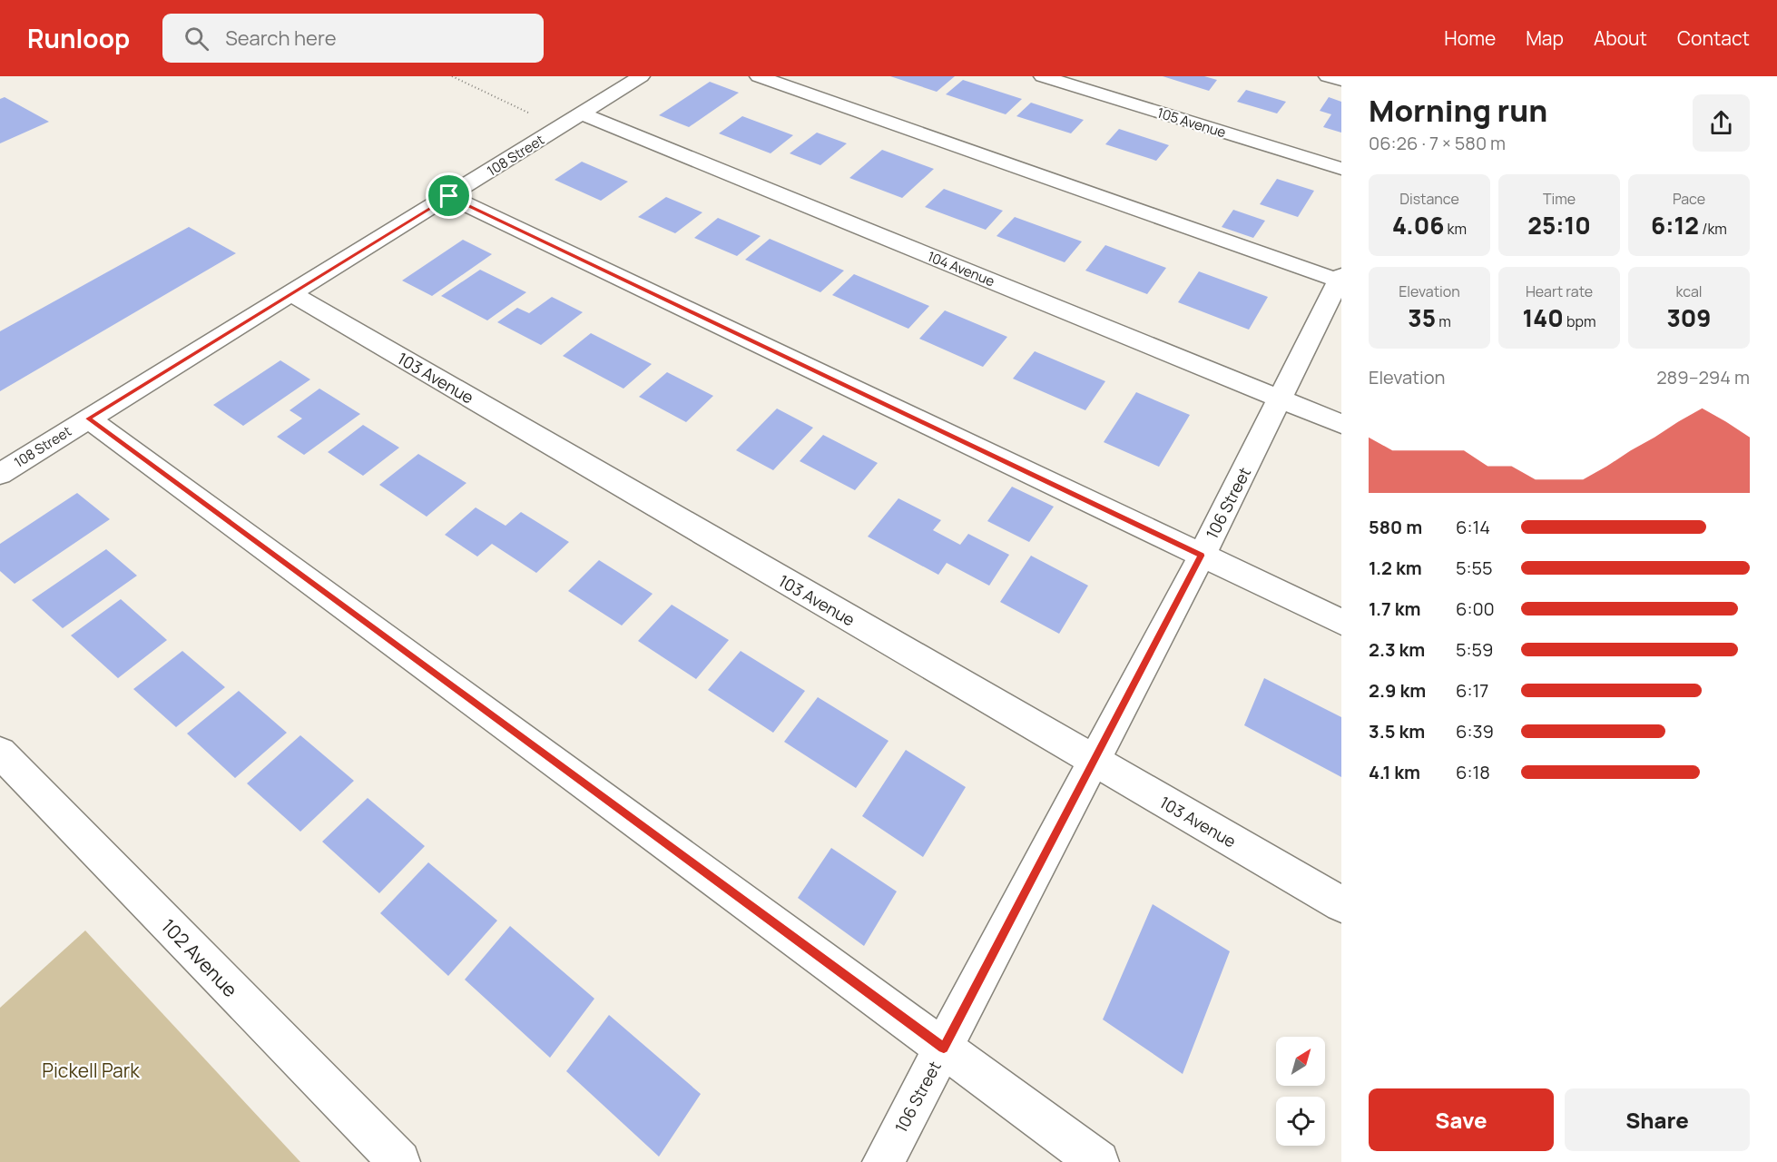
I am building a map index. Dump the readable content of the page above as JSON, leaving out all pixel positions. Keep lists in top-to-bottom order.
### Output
{
  "streets": {
    "street": [
      "105 Avenue",
      "108 Street",
      "104 Avenue",
      "103 Avenue",
      "106 Street",
      "102 Avenue"
    ]
  },
  "crossings": [
    ["108 Street", "104 Avenue"],
    ["108 Street", "103 Avenue"],
    ["104 Avenue", "106 Street"],
    ["103 Avenue", "106 Street"]
  ],
  "parks": ["Pickell Park"],
  "north": "top right",
  "page": {
    "header": "Runloop",
    "search": "Search here",
    "nav": [
      "Home",
      "Map",
      "About",
      "Contact"
    ],
    "heading": ["Morning run", "06:26 · 7 × 580 m"],
    "stats": [
      ["Distance", "4.06 km"],
      ["Time", "25:10"],
      ["Pace", "6:12 /km"],
      ["Elevation", "35 m"],
      ["Heart rate", "140 bpm"],
      ["kcal", "309"]
    ],
    "chart": ["Elevation", "289–294 m"],
    "list": [
      {
        "name": "580 m",
        "note": "6:14"
      },
      {
        "name": "1.2 km",
        "note": "5:55"
      },
      {
        "name": "1.7 km",
        "note": "6:00"
      },
      {
        "name": "2.3 km",
        "note": "5:59"
      },
      {
        "name": "2.9 km",
        "note": "6:17"
      },
      {
        "name": "3.5 km",
        "note": "6:39"
      },
      {
        "name": "4.1 km",
        "note": "6:18"
      }
    ],
    "buttons": ["Save", "Share"]
  }
}
